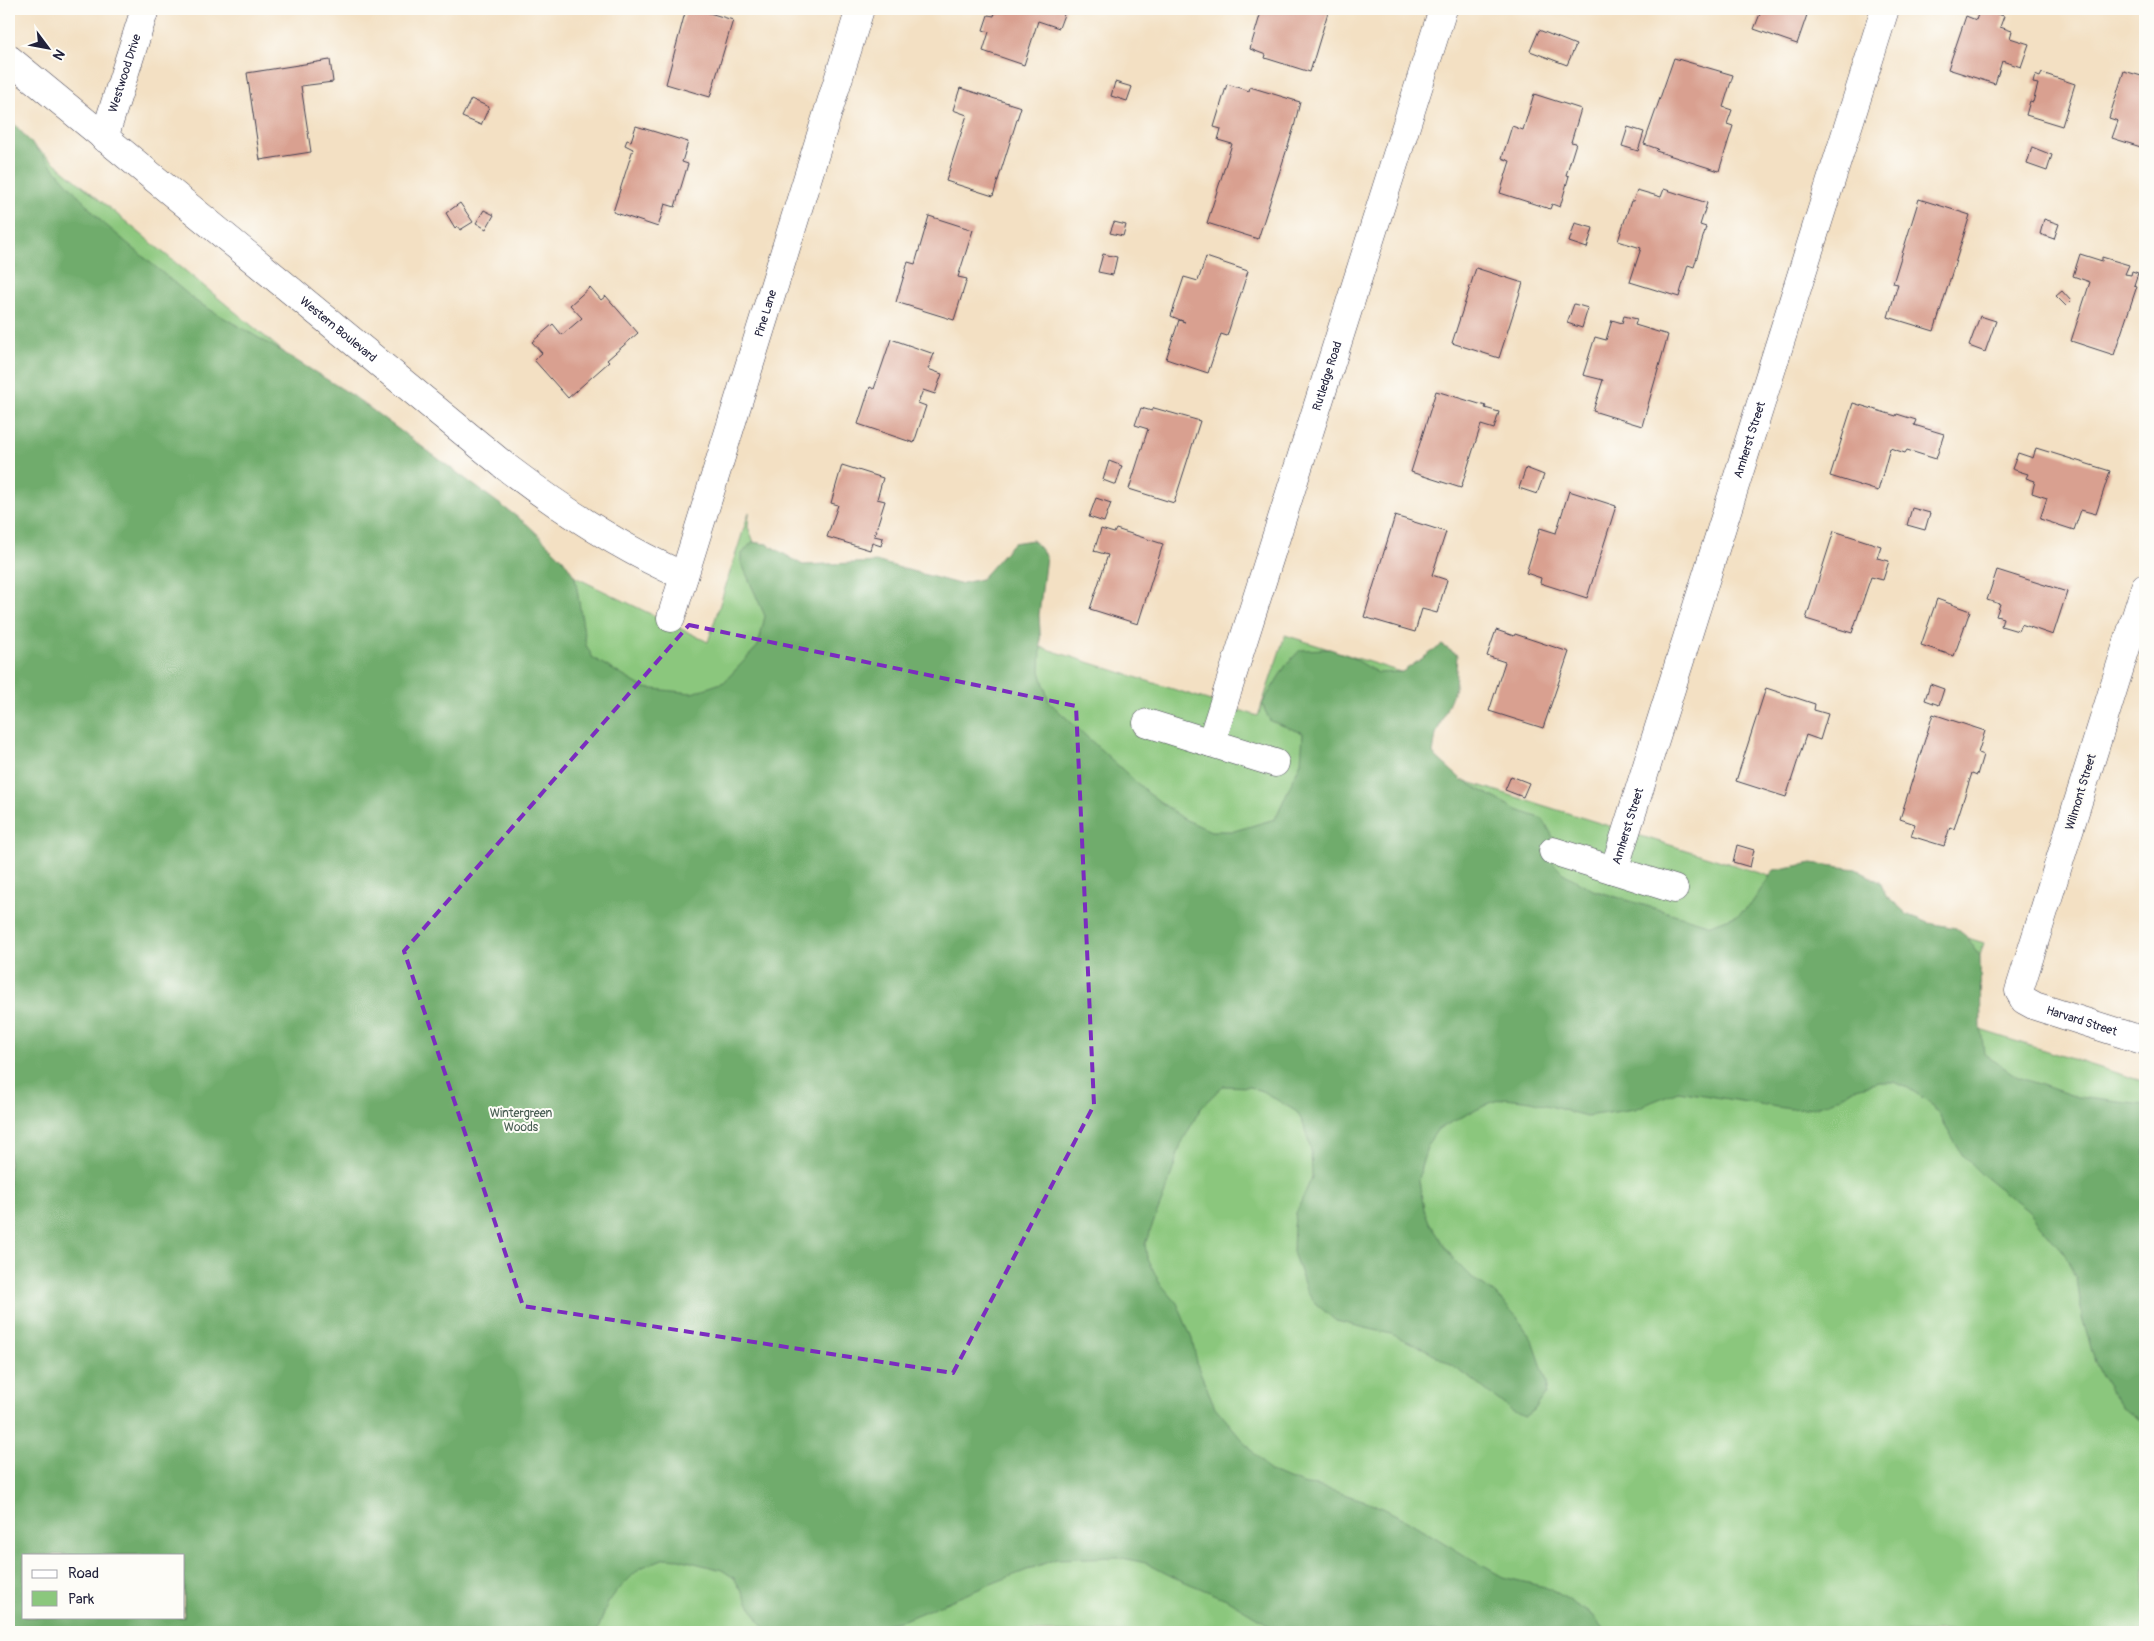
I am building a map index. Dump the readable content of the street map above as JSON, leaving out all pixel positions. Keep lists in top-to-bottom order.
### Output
{
  "streets": {
    "street": [
      "Westwood Drive",
      "Pine Lane",
      "Western Boulevard",
      "Rutledge Road",
      "Amherst Street",
      "Wilmont Street",
      "Harvard Street"
    ]
  },
  "crossings": [
    ["Westwood Drive", "Western Boulevard"],
    ["Pine Lane", "Western Boulevard"],
    ["Wilmont Street", "Harvard Street"]
  ],
  "parks": ["Wintergreen Woods"],
  "legend": ["Road", "Park"],
  "north": "bottom right"
}
